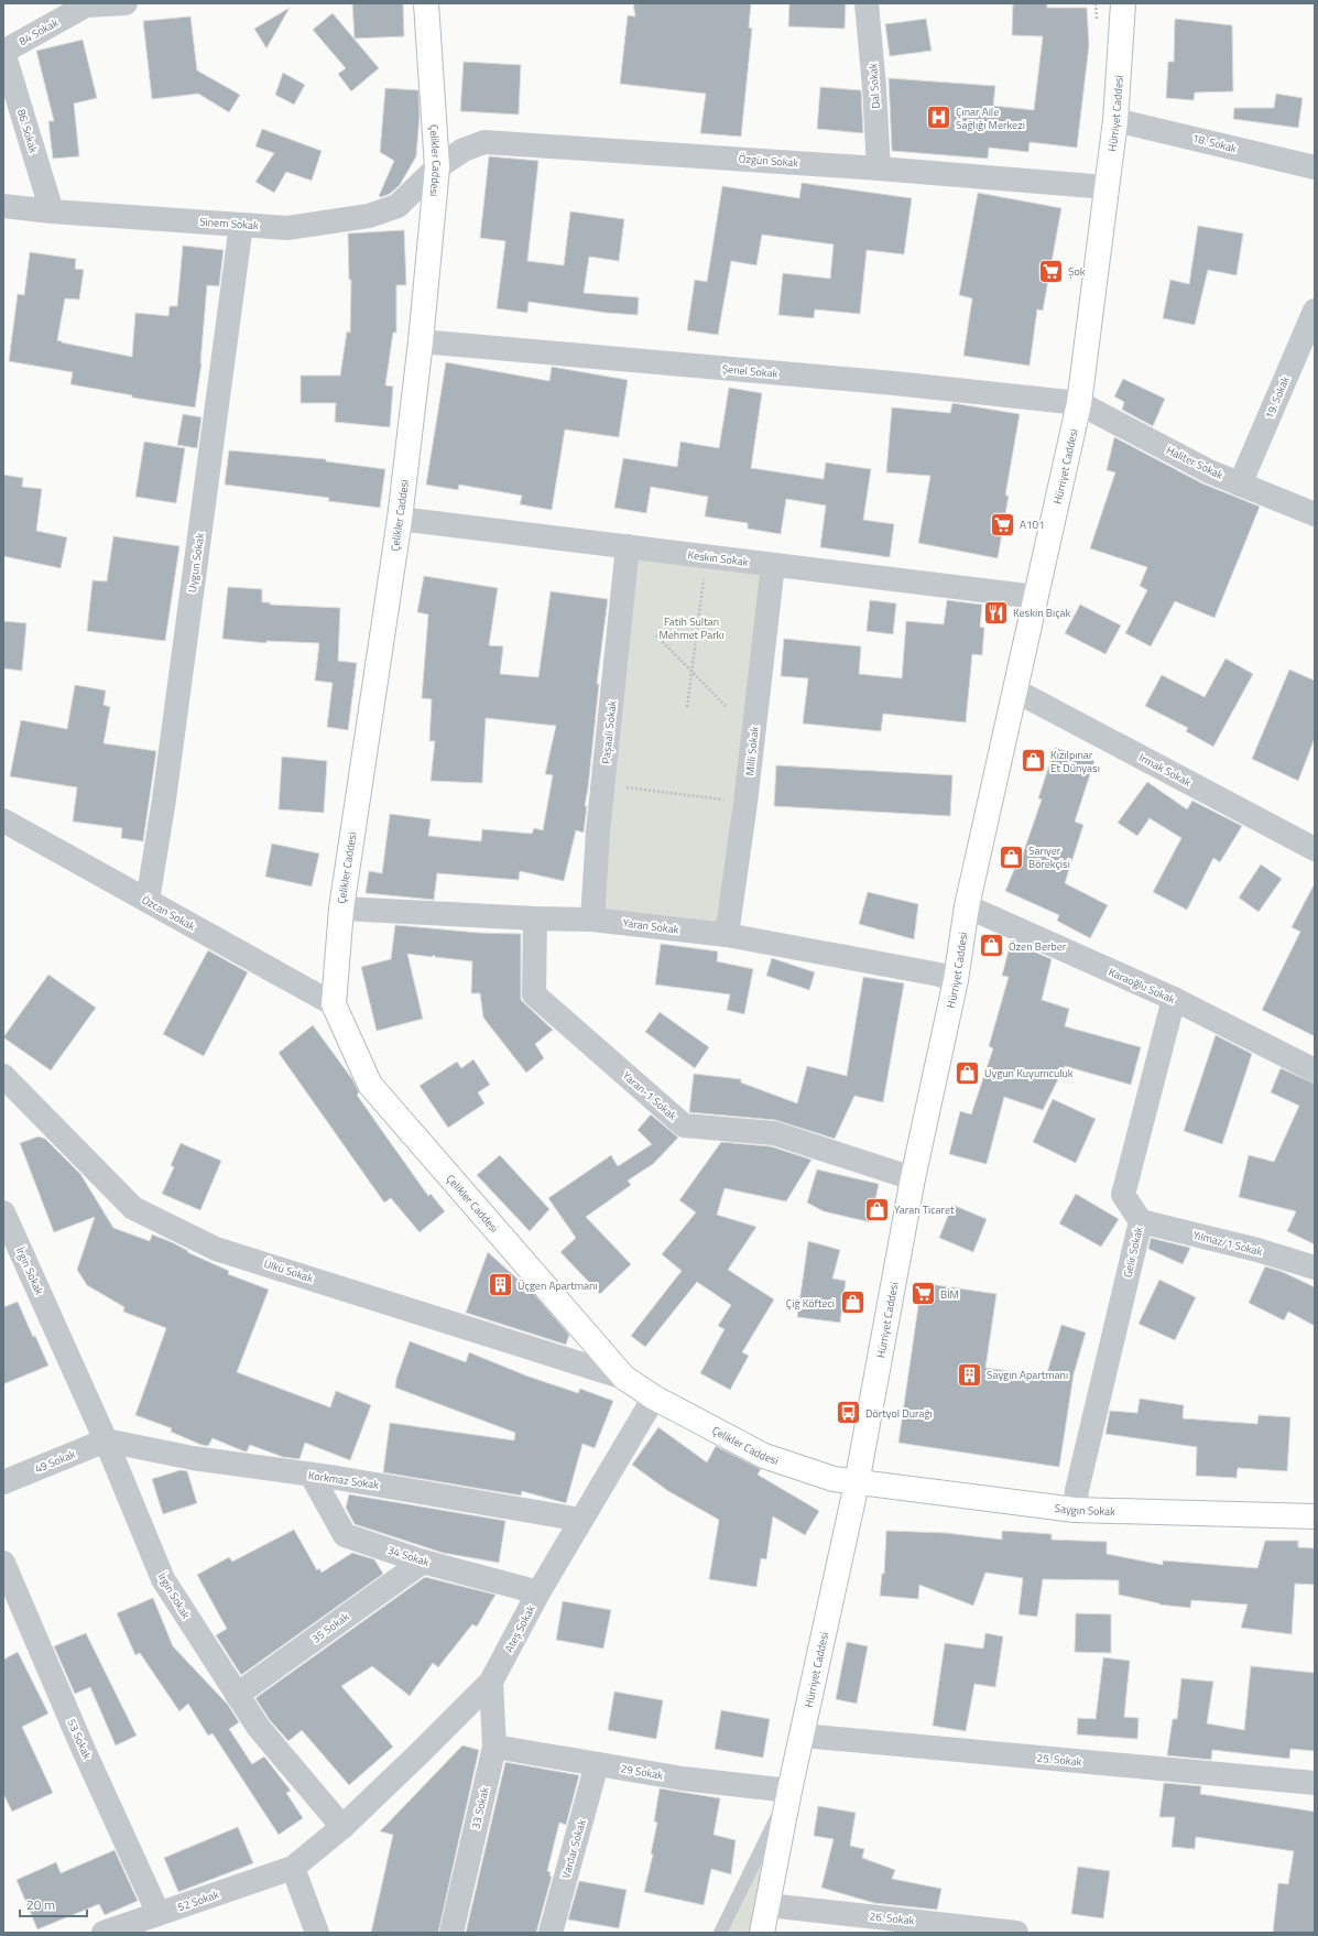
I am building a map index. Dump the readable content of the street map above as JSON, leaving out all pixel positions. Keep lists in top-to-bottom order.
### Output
{
  "streets": {
    "street": [
      "84 Sokak",
      "Dal Sokak",
      "Hürriyet Caddesi",
      "86. Sokak",
      "18. Sokak",
      "Çelikler Caddesi",
      "Özgün Sokak",
      "Sinem Sokak",
      "Şenel Sokak",
      "19. Sokak",
      "Haliter Sokak",
      "Keskin Sokak",
      "Uygun Sokak",
      "Paşaali Sokak",
      "Milli Sokak",
      "Irmak Sokak",
      "Özcan Sokak",
      "Yaran Sokak",
      "Karaoğlu Sokak",
      "Yaran-1 Sokak",
      "Yılmaz/1 Sokak",
      "Gelir Sokak",
      "İrgin Sokak",
      "Ülkü Sokak",
      "49 Sokak",
      "Korkmaz Sokak",
      "Saygın Sokak",
      "34 Sokak",
      "35 Sokak",
      "Ateş Sokak",
      "53 Sokak",
      "25. Sokak",
      "29 Sokak",
      "33 Sokak",
      "Vardar Sokak",
      "52 Sokak",
      "26. Sokak"
    ]
  },
  "crossings": [
    ["84 Sokak", "86. Sokak"],
    ["Dal Sokak", "Özgün Sokak"],
    ["Hürriyet Caddesi", "18. Sokak"],
    ["Hürriyet Caddesi", "Çelikler Caddesi"],
    ["Hürriyet Caddesi", "Özgün Sokak"],
    ["Hürriyet Caddesi", "Şenel Sokak"],
    ["Hürriyet Caddesi", "Haliter Sokak"],
    ["Hürriyet Caddesi", "Keskin Sokak"],
    ["Hürriyet Caddesi", "Irmak Sokak"],
    ["Hürriyet Caddesi", "Yaran Sokak"],
    ["Hürriyet Caddesi", "Karaoğlu Sokak"],
    ["Hürriyet Caddesi", "Yaran-1 Sokak"],
    ["Hürriyet Caddesi", "Saygın Sokak"],
    ["Hürriyet Caddesi", "25. Sokak"],
    ["Hürriyet Caddesi", "29 Sokak"],
    ["Hürriyet Caddesi", "26. Sokak"],
    ["86. Sokak", "Sinem Sokak"],
    ["Çelikler Caddesi", "Özgün Sokak"],
    ["Çelikler Caddesi", "Sinem Sokak"],
    ["Çelikler Caddesi", "Şenel Sokak"],
    ["Çelikler Caddesi", "Keskin Sokak"],
    ["Çelikler Caddesi", "Özcan Sokak"],
    ["Çelikler Caddesi", "Yaran Sokak"],
    ["Çelikler Caddesi", "Ülkü Sokak"],
    ["Çelikler Caddesi", "Saygın Sokak"],
    ["Çelikler Caddesi", "Ateş Sokak"],
    ["Özgün Sokak", "Sinem Sokak"],
    ["Sinem Sokak", "Uygun Sokak"],
    ["Şenel Sokak", "Haliter Sokak"],
    ["19. Sokak", "Haliter Sokak"],
    ["Keskin Sokak", "Paşaali Sokak"],
    ["Keskin Sokak", "Milli Sokak"],
    ["Uygun Sokak", "Özcan Sokak"],
    ["Paşaali Sokak", "Yaran Sokak"],
    ["Milli Sokak", "Yaran Sokak"],
    ["Yaran Sokak", "Yaran-1 Sokak"],
    ["Karaoğlu Sokak", "Gelir Sokak"],
    ["Yılmaz/1 Sokak", "Gelir Sokak"],
    ["Gelir Sokak", "Saygın Sokak"],
    ["İrgin Sokak", "49 Sokak"],
    ["İrgin Sokak", "Korkmaz Sokak"],
    ["İrgin Sokak", "35 Sokak"],
    ["İrgin Sokak", "Ateş Sokak"],
    ["49 Sokak", "Korkmaz Sokak"],
    ["Korkmaz Sokak", "34 Sokak"],
    ["Korkmaz Sokak", "Ateş Sokak"],
    ["34 Sokak", "35 Sokak"],
    ["34 Sokak", "Ateş Sokak"],
    ["Ateş Sokak", "33 Sokak"],
    ["53 Sokak", "52 Sokak"],
    ["29 Sokak", "33 Sokak"],
    ["29 Sokak", "Vardar Sokak"]
  ],
  "parks": ["Fatih Sultan Mehmet Parkı"],
  "places": {
    "hospital": ["Çınar Aile Sağlığı Merkezi"],
    "supermarket": ["Şok", "A101", "BİM"],
    "restaurant": ["Keskin Bıçak"],
    "shop": [
      "Kızılpınar Et Dünyası",
      "Sarıyer Börekçisi",
      "Özen Berber",
      "Uygun Kuyumculuk",
      "Yaran Ticaret",
      "Çiğ Köfteci"
    ],
    "building": ["Üçgen Apartmanı", "Saygın Apartmanı"],
    "bus stop": ["Dörtyol Durağı"]
  },
  "scale_bar": "20 m"
}
